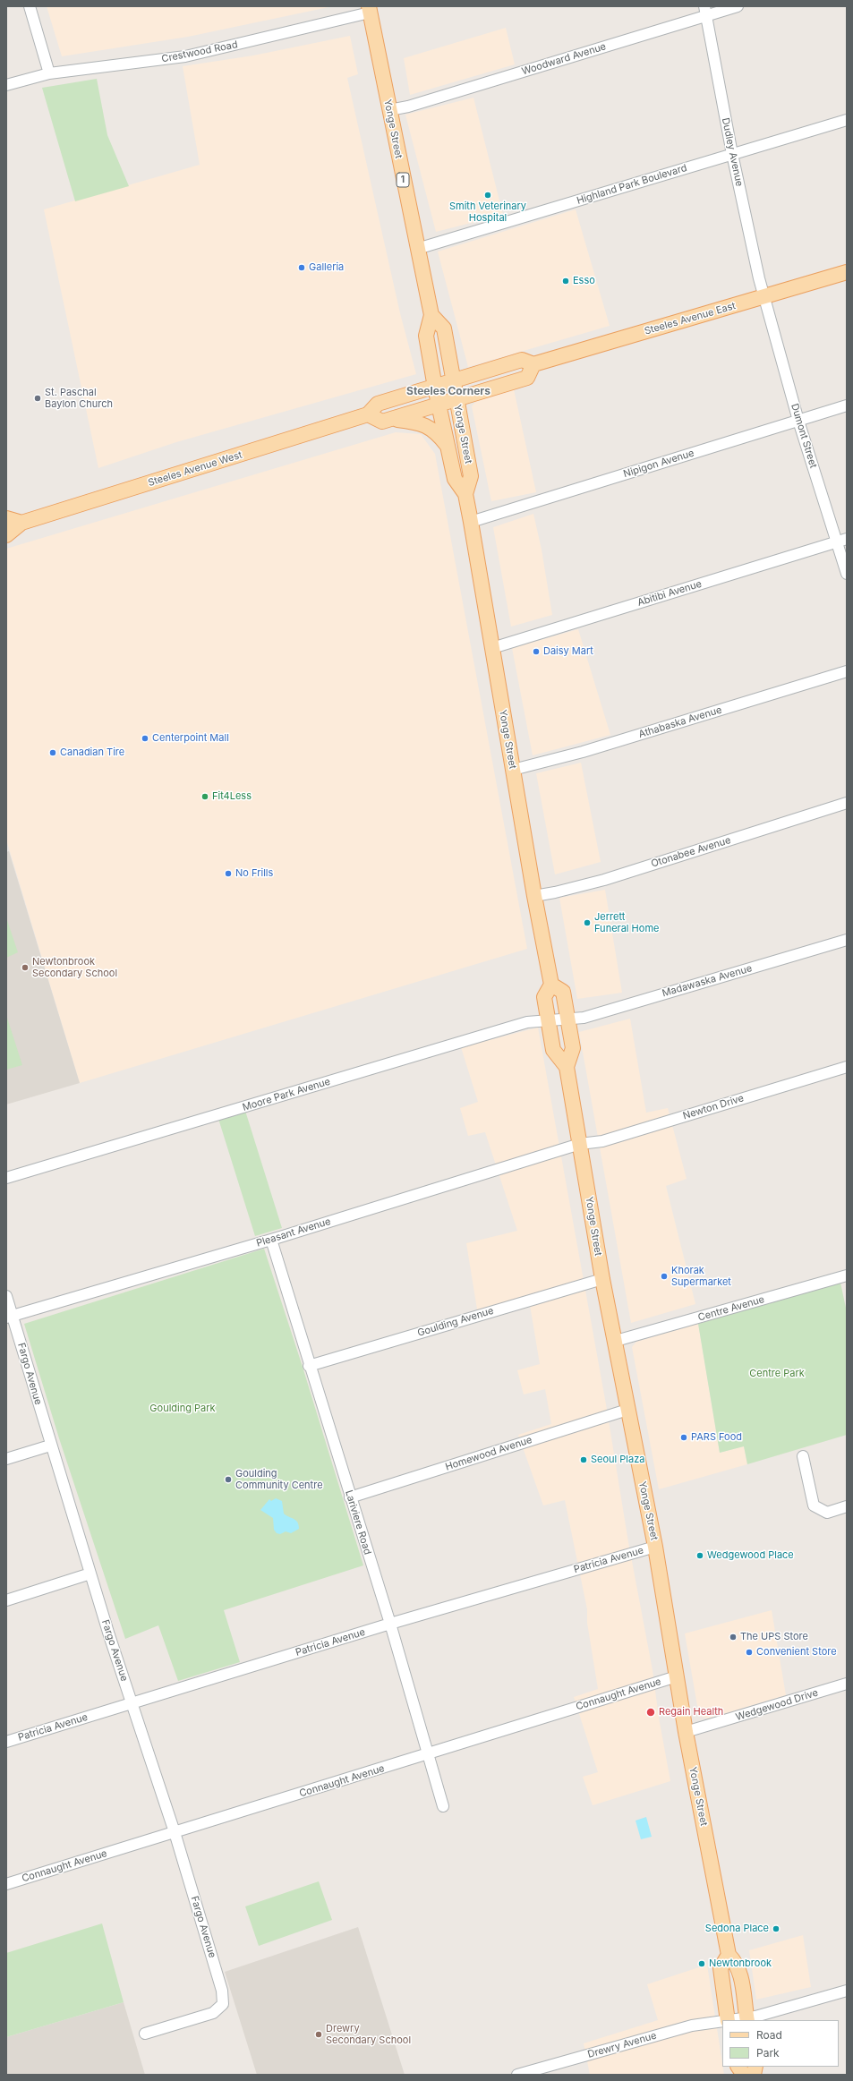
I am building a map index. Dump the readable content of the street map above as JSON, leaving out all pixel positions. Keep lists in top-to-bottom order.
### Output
{
  "streets": {
    "main road": [
      "Yonge Street",
      "1",
      "Steeles Avenue East",
      "Steeles Avenue West"
    ],
    "street": [
      "Crestwood Road",
      "Woodward Avenue",
      "Dudley Avenue",
      "Highland Park Boulevard",
      "Dumont Street",
      "Nipigon Avenue",
      "Abitibi Avenue",
      "Athabaska Avenue",
      "Otonabee Avenue",
      "Madawaska Avenue",
      "Moore Park Avenue",
      "Newton Drive",
      "Pleasant Avenue",
      "Centre Avenue",
      "Goulding Avenue",
      "Fargo Avenue",
      "Homewood Avenue",
      "Lariviere Road",
      "Patricia Avenue",
      "Connaught Avenue",
      "Wedgewood Drive",
      "Drewry Avenue"
    ]
  },
  "crossings": [
    ["Crestwood Road", "Yonge Street"],
    ["Woodward Avenue", "Yonge Street"],
    ["Woodward Avenue", "Dudley Avenue"],
    ["Yonge Street", "Highland Park Boulevard"],
    ["Yonge Street", "Steeles Avenue East"],
    ["Yonge Street", "Nipigon Avenue"],
    ["Yonge Street", "Steeles Avenue West"],
    ["Yonge Street", "Abitibi Avenue"],
    ["Yonge Street", "Athabaska Avenue"],
    ["Yonge Street", "Otonabee Avenue"],
    ["Yonge Street", "Madawaska Avenue"],
    ["Yonge Street", "Moore Park Avenue"],
    ["Yonge Street", "Newton Drive"],
    ["Yonge Street", "Pleasant Avenue"],
    ["Yonge Street", "Centre Avenue"],
    ["Yonge Street", "Goulding Avenue"],
    ["Yonge Street", "Homewood Avenue"],
    ["Yonge Street", "Patricia Avenue"],
    ["Yonge Street", "Connaught Avenue"],
    ["Yonge Street", "Wedgewood Drive"],
    ["Yonge Street", "Drewry Avenue"],
    ["Dudley Avenue", "Highland Park Boulevard"],
    ["Dudley Avenue", "Steeles Avenue East"],
    ["Dudley Avenue", "Dumont Street"],
    ["Steeles Avenue East", "Dumont Street"],
    ["Steeles Avenue East", "Steeles Avenue West"],
    ["Dumont Street", "Nipigon Avenue"],
    ["Dumont Street", "Abitibi Avenue"],
    ["Madawaska Avenue", "Moore Park Avenue"],
    ["Newton Drive", "Pleasant Avenue"],
    ["Pleasant Avenue", "Fargo Avenue"],
    ["Pleasant Avenue", "Lariviere Road"],
    ["Goulding Avenue", "Lariviere Road"],
    ["Fargo Avenue", "Patricia Avenue"],
    ["Fargo Avenue", "Connaught Avenue"],
    ["Homewood Avenue", "Lariviere Road"],
    ["Lariviere Road", "Patricia Avenue"],
    ["Lariviere Road", "Connaught Avenue"]
  ],
  "districts": ["Steeles Corners"],
  "parks": ["Centre Park", "Goulding Park"],
  "places": [
    "Smith Veterinary Hospital",
    "Galleria",
    "Esso",
    "St. Paschal Baylon Church",
    "Daisy Mart",
    "Centerpoint Mall",
    "Canadian Tire",
    "Fit4Less",
    "No Frills",
    "Jerrett Funeral Home",
    "Newtonbrook Secondary School",
    "Khorak Supermarket",
    "PARS Food",
    "Seoul Plaza",
    "Goulding Community Centre",
    "Wedgewood Place",
    "The UPS Store",
    "Convenient Store",
    "Regain Health",
    "Sedona Place",
    "Newtonbrook",
    "Drewry Secondary School"
  ],
  "legend": ["Road", "Park"]
}
